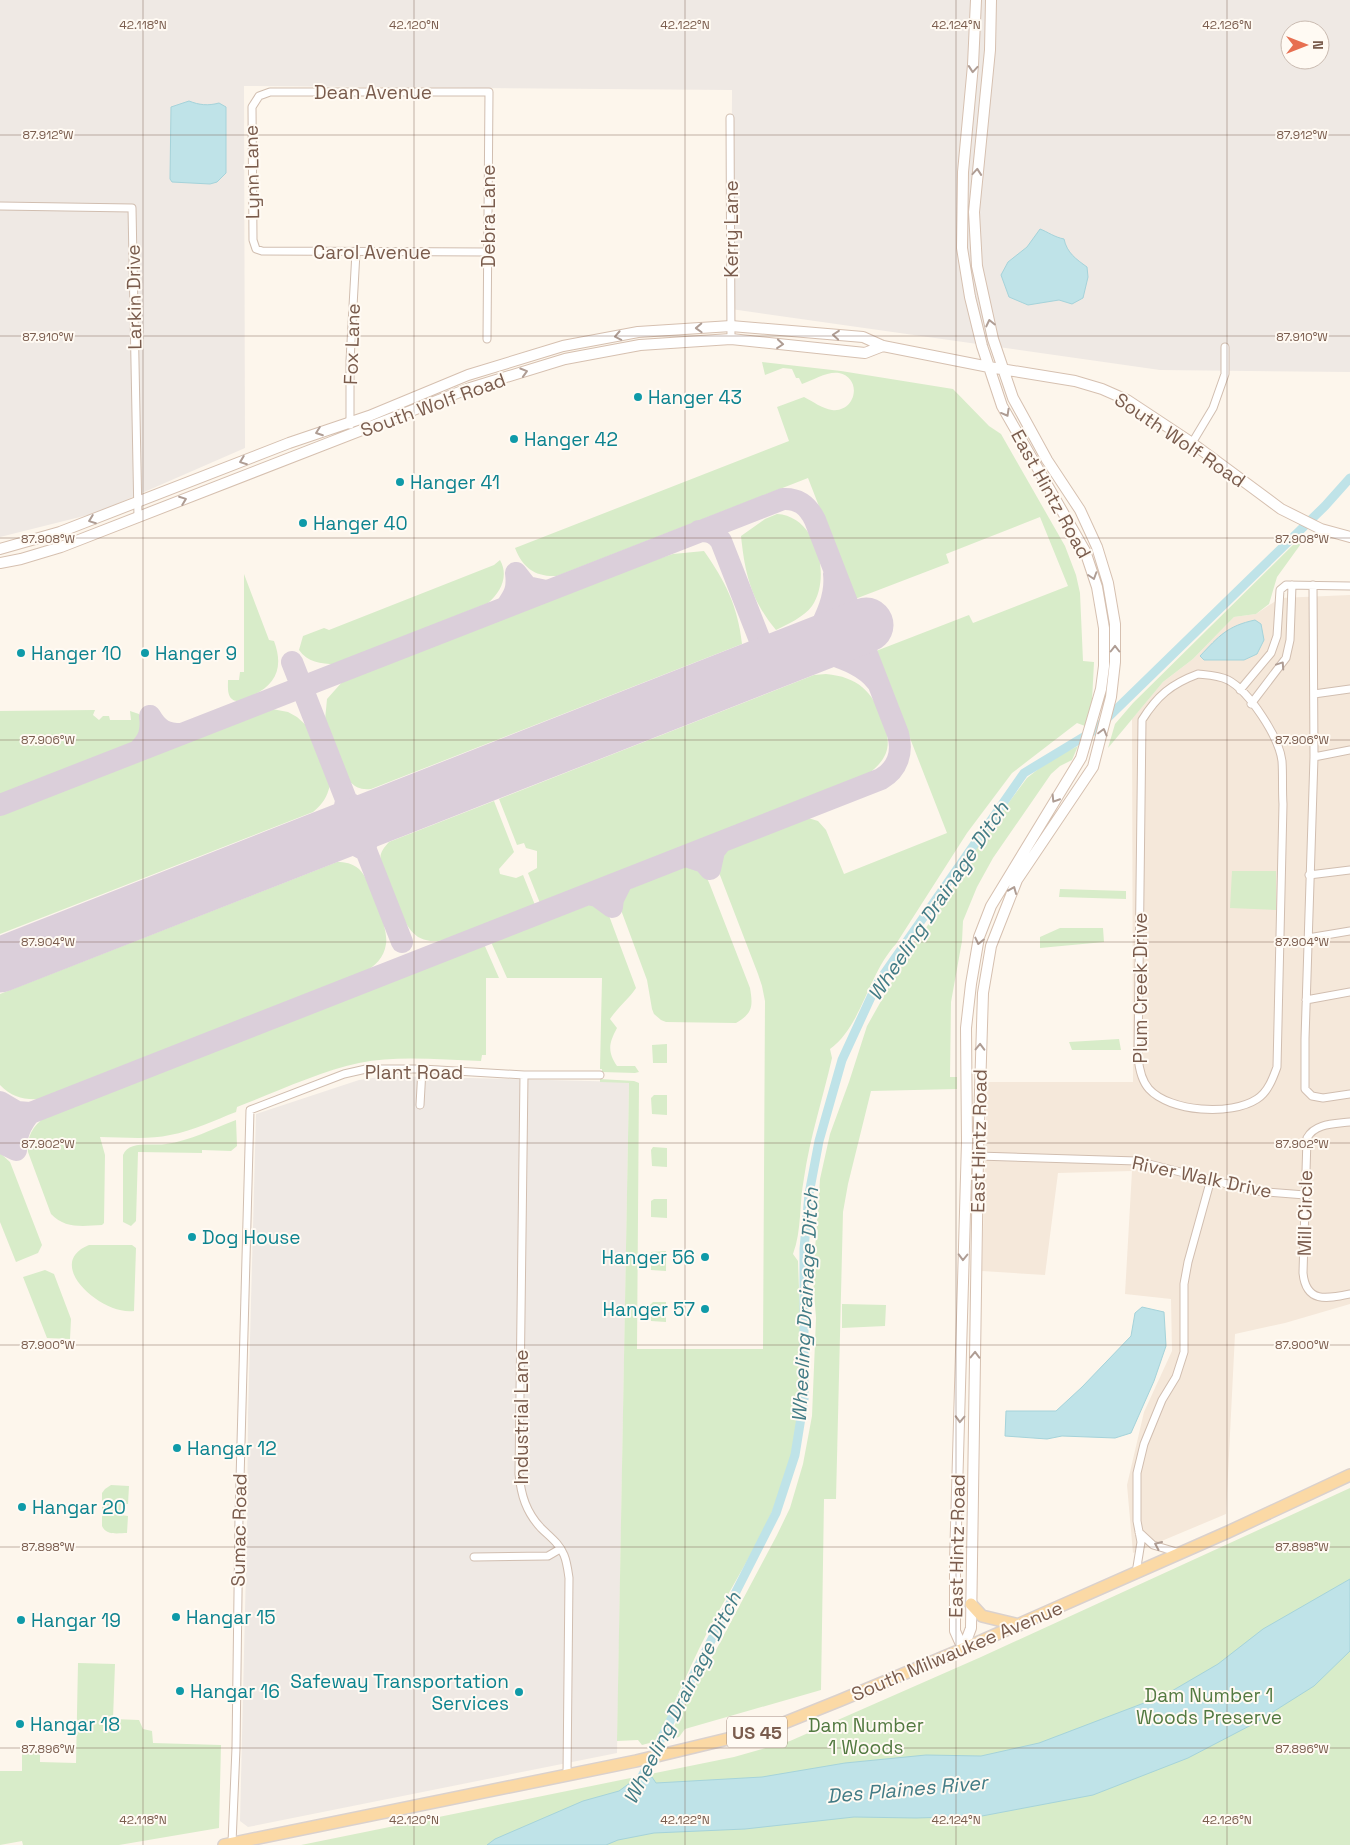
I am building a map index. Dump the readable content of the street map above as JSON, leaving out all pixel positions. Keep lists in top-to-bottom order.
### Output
{
  "streets": {
    "main road": [
      "South Wolf Road",
      "East Hintz Road",
      "South Milwaukee Avenue",
      "US 45"
    ],
    "street": [
      "Dean Avenue",
      "Lynn Lane",
      "Debra Lane",
      "Kerry Lane",
      "Carol Avenue",
      "Larkin Drive",
      "Fox Lane",
      "Plum Creek Drive",
      "Plant Road",
      "River Walk Drive",
      "Mill Circle",
      "Industrial Lane",
      "Sumac Road"
    ]
  },
  "crossings": [
    ["Dean Avenue", "Lynn Lane"],
    ["Dean Avenue", "Debra Lane"],
    ["Lynn Lane", "Carol Avenue"],
    ["Debra Lane", "Carol Avenue"],
    ["Kerry Lane", "South Wolf Road"],
    ["Carol Avenue", "Fox Lane"],
    ["Larkin Drive", "South Wolf Road"],
    ["Fox Lane", "South Wolf Road"],
    ["South Wolf Road", "East Hintz Road"],
    ["East Hintz Road", "River Walk Drive"],
    ["East Hintz Road", "South Milwaukee Avenue"],
    ["Plant Road", "Industrial Lane"],
    ["Plant Road", "Sumac Road"],
    ["River Walk Drive", "Mill Circle"],
    ["Industrial Lane", "South Milwaukee Avenue"],
    ["Sumac Road", "South Milwaukee Avenue"]
  ],
  "water": ["Wheeling Drainage Ditch", "Des Plaines River"],
  "parks": ["Dam Number 1 Woods Preserve", "Dam Number 1 Woods"],
  "places": [
    "Hanger 43",
    "Hanger 42",
    "Hanger 41",
    "Hanger 40",
    "Hanger 10",
    "Hanger 9",
    "Dog House",
    "Hanger 56",
    "Hanger 57",
    "Hangar 12",
    "Hangar 20",
    "Hangar 15",
    "Hangar 19",
    "Hangar 16",
    "Safeway Transportation Services",
    "Hangar 18"
  ],
  "north": "right",
  "coordinates": [
    "42.118°N",
    "42.120°N",
    "42.122°N",
    "42.124°N",
    "42.126°N",
    "87.912°W",
    "87.910°W",
    "87.908°W",
    "87.906°W",
    "87.904°W",
    "87.902°W",
    "87.900°W",
    "87.898°W",
    "87.896°W"
  ]
}
